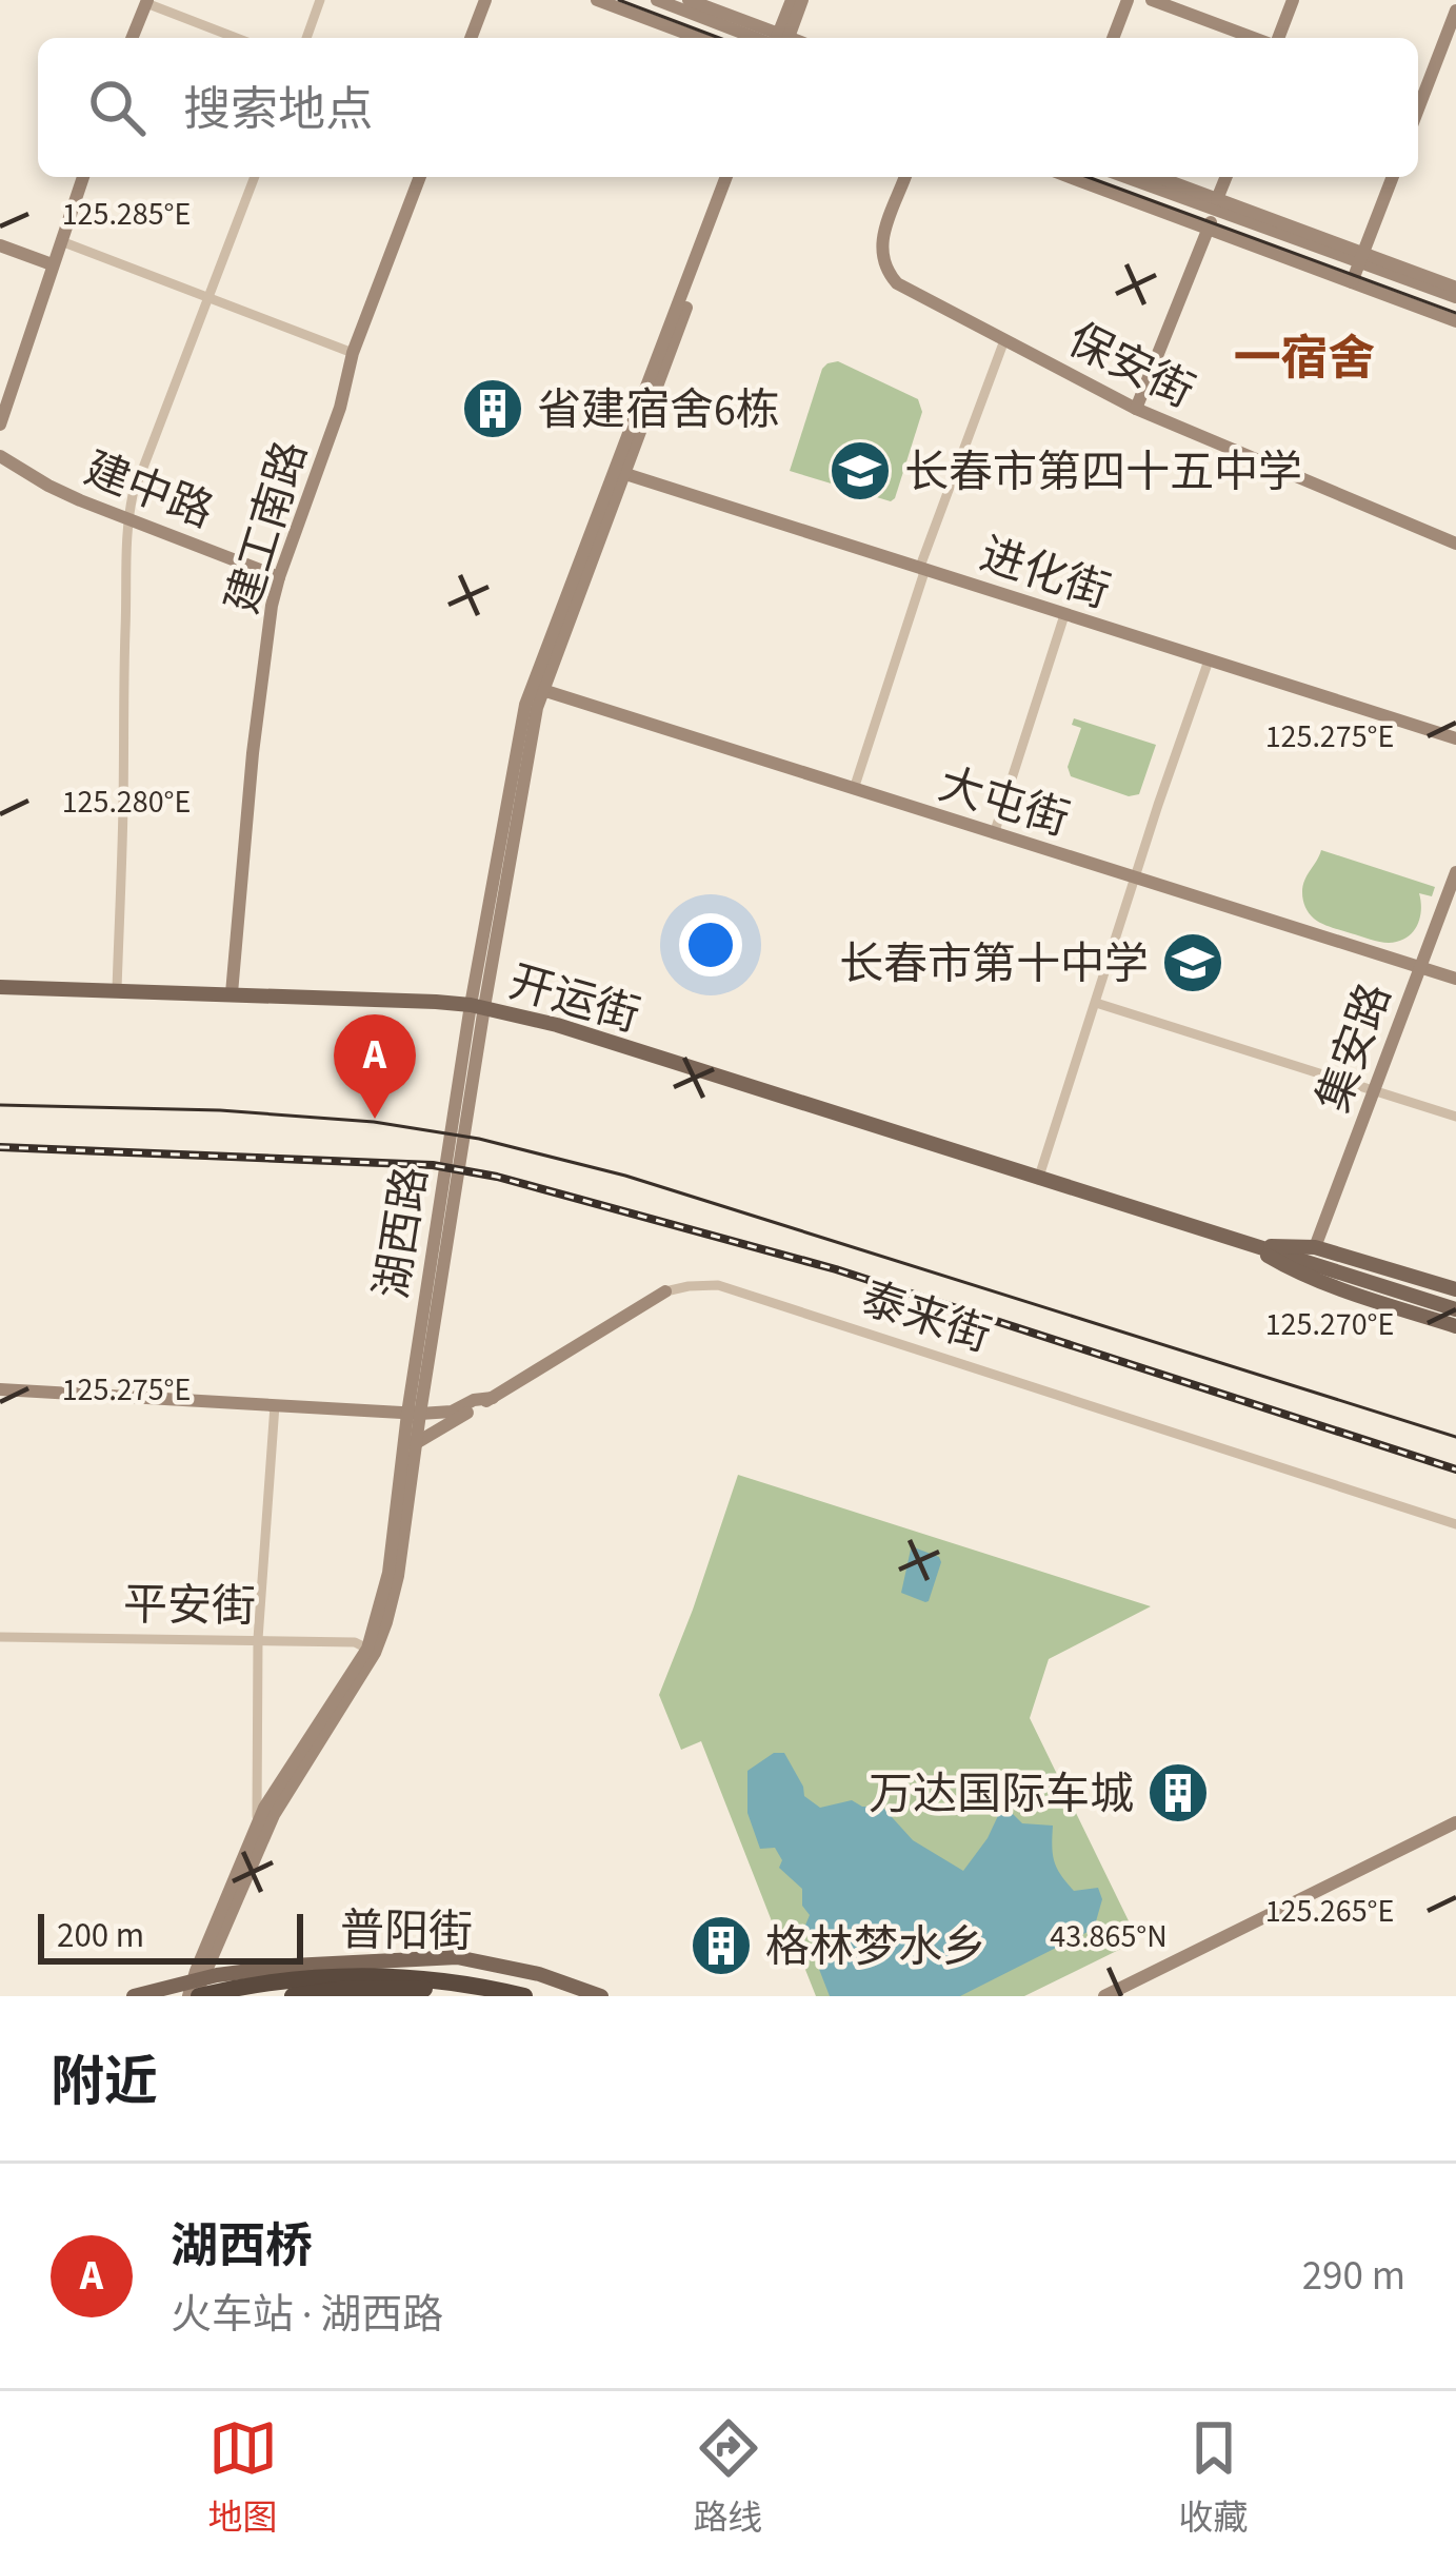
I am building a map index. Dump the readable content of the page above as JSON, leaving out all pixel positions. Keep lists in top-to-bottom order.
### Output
{
  "streets": {
    "main road": ["开运街", "普阳街"],
    "street": [
      "保安街",
      "建中路",
      "建工南路",
      "进化街",
      "大屯街",
      "集安路",
      "湖西路",
      "泰来街",
      "平安街"
    ]
  },
  "crossings": [
    ["建中路", "建工南路"],
    ["建工南路", "开运街"],
    ["进化街", "湖西路"],
    ["大屯街", "集安路"],
    ["大屯街", "湖西路"],
    ["开运街", "集安路"],
    ["开运街", "湖西路"],
    ["湖西路", "泰来街"],
    ["湖西路", "平安街"],
    ["湖西路", "普阳街"]
  ],
  "districts": ["一宿舍"],
  "places": {
    "building": ["省建宿舍6栋", "万达国际车城", "格林梦水乡"],
    "school or university": ["长春市第四十五中学", "长春市第十中学"]
  },
  "scale_bar": "200 m",
  "page": {
    "search": "搜索地点",
    "pins": "A",
    "scale": "200 m",
    "heading": "附近",
    "list": [
      {
        "mark": "A",
        "name": "湖西桥",
        "note": "火车站 · 湖西路",
        "value": "290 m"
      }
    ],
    "nav": ["地图", "路线", "收藏"]
  },
  "coordinates": [
    "125.285°E",
    "125.275°E",
    "125.280°E",
    "125.270°E",
    "125.265°E",
    "43.865°N"
  ]
}
